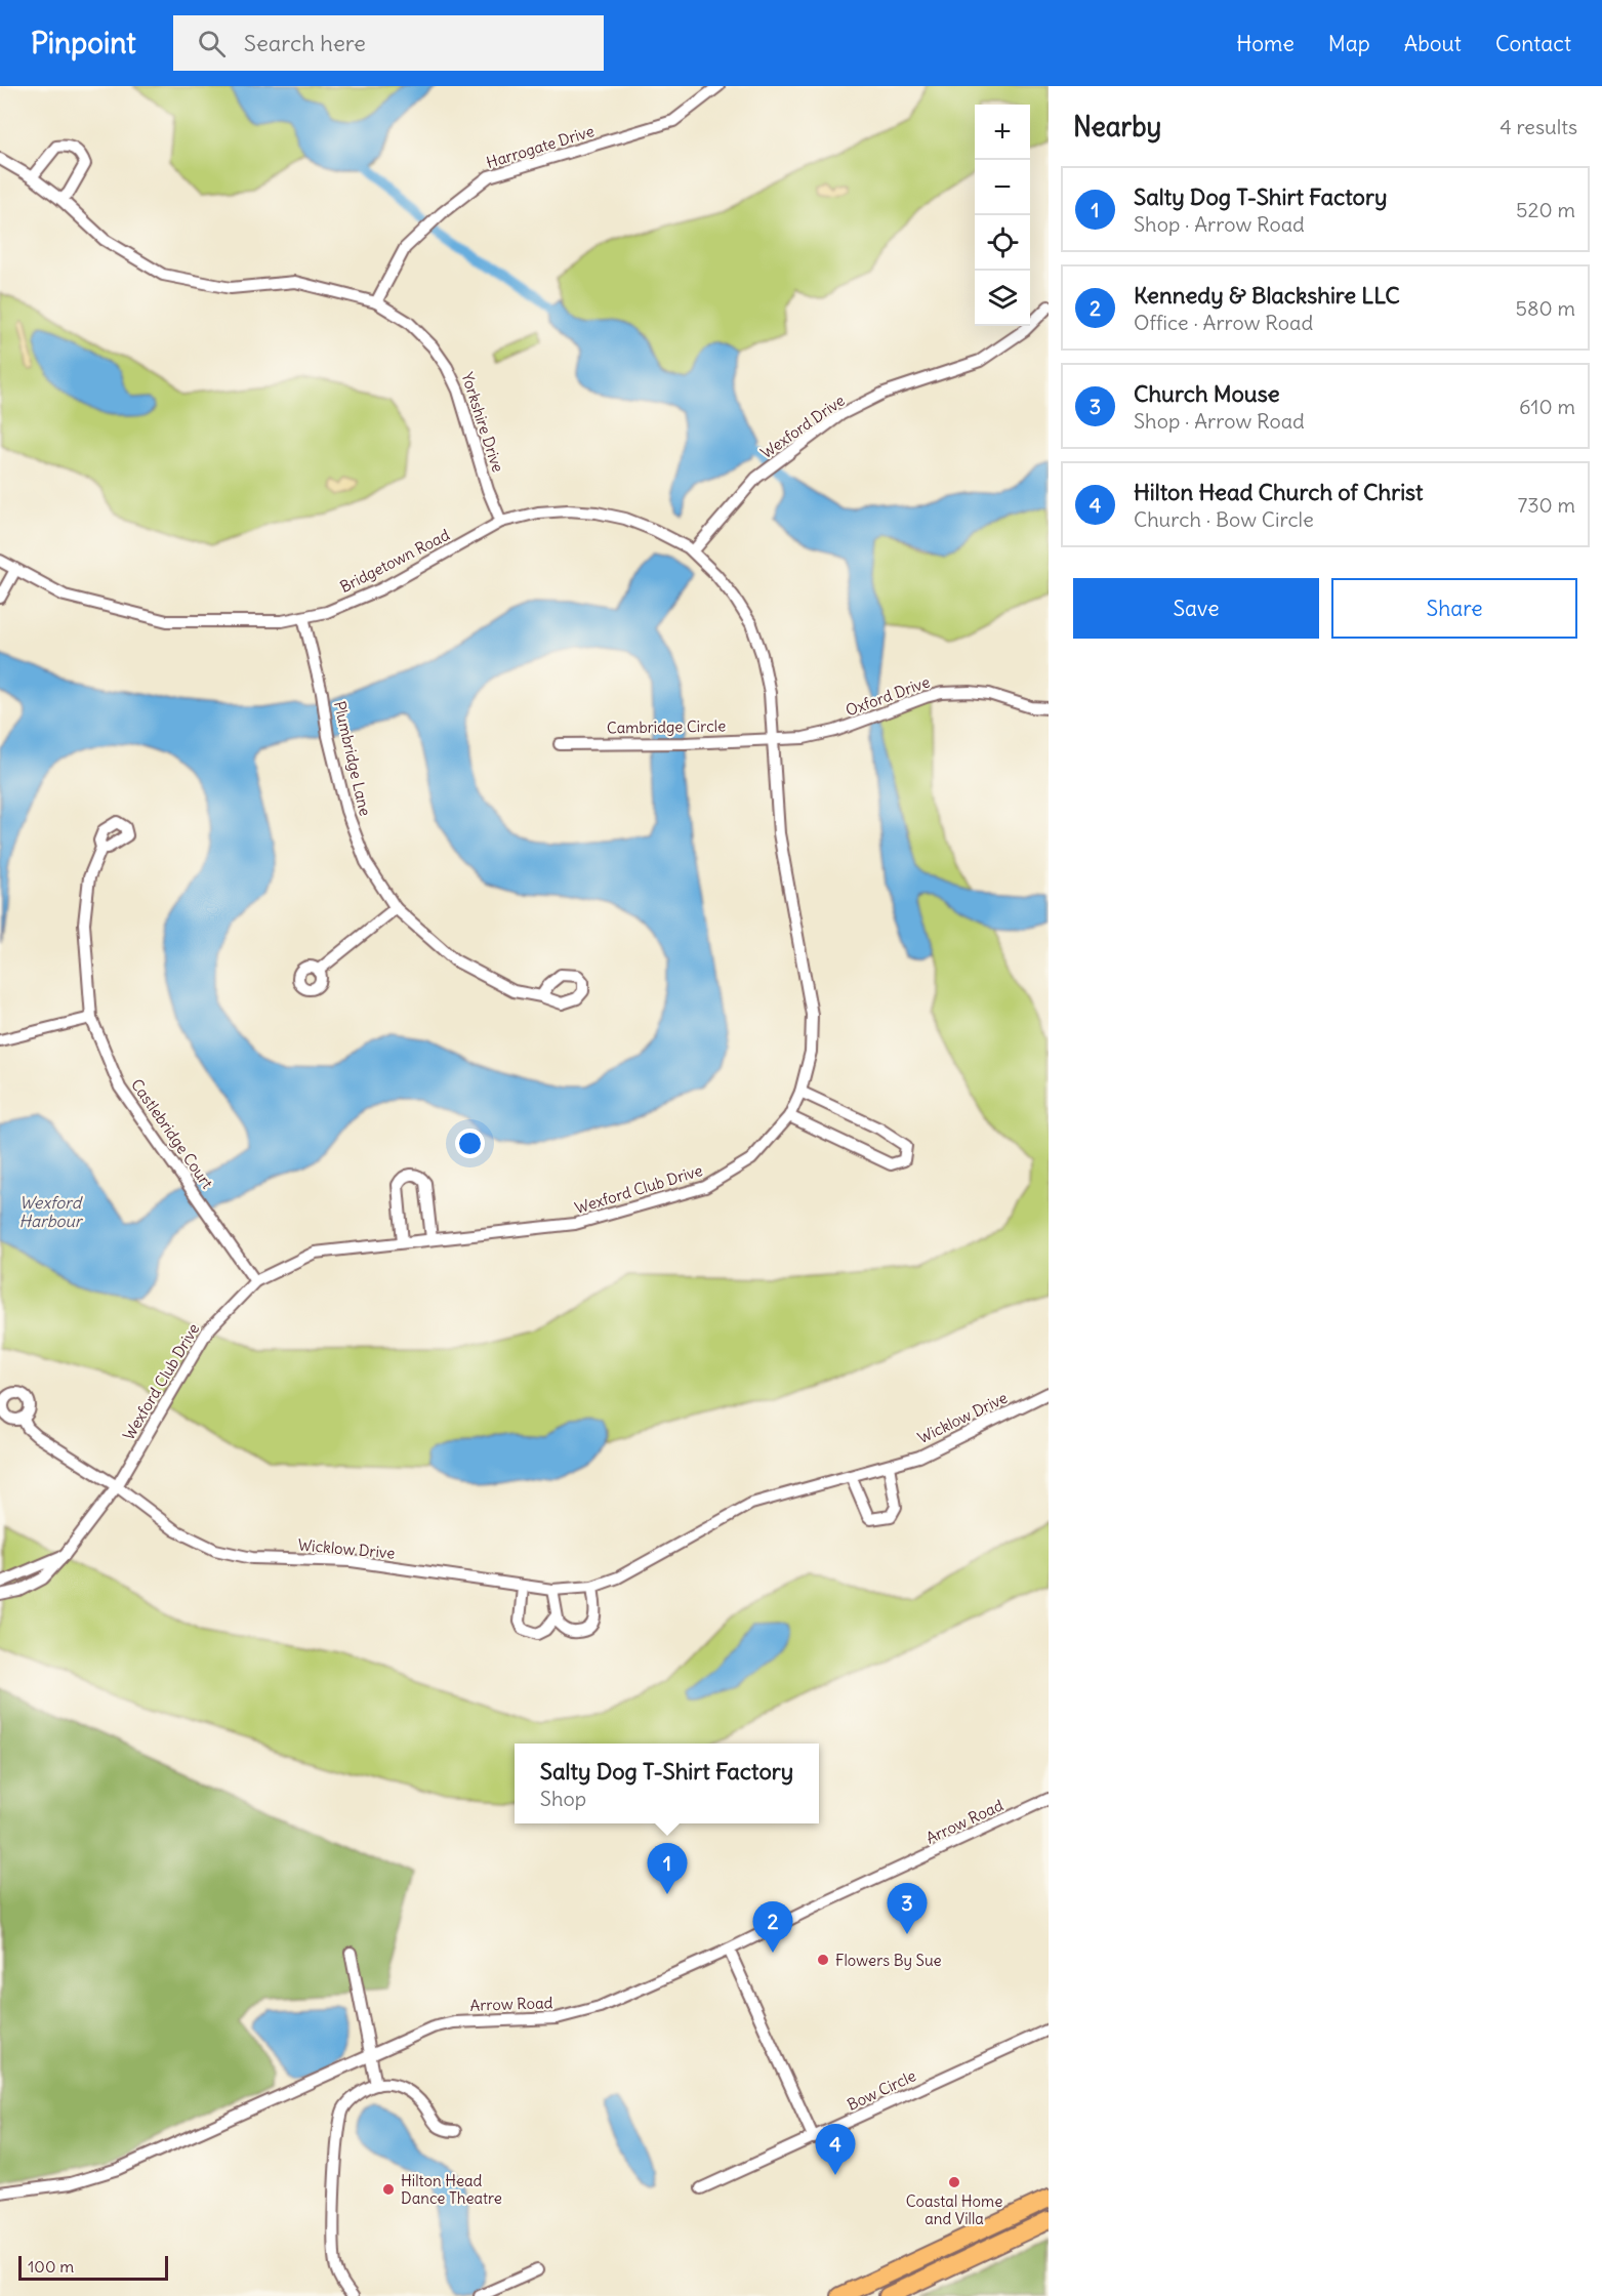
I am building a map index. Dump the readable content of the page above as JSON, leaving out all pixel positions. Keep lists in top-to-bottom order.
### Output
{
  "streets": {
    "street": [
      "Harrogate Drive",
      "Yorkshire Drive",
      "Wexford Drive",
      "Bridgetown Road",
      "Oxford Drive",
      "Cambridge Circle",
      "Plumbridge Lane",
      "Castlebridge Court",
      "Wexford Club Drive",
      "Wicklow Drive",
      "Arrow Road",
      "Bow Circle"
    ]
  },
  "crossings": [
    ["Harrogate Drive", "Yorkshire Drive"],
    ["Yorkshire Drive", "Bridgetown Road"],
    ["Wexford Drive", "Bridgetown Road"],
    ["Wexford Drive", "Wexford Club Drive"],
    ["Bridgetown Road", "Plumbridge Lane"],
    ["Bridgetown Road", "Wexford Club Drive"],
    ["Oxford Drive", "Cambridge Circle"],
    ["Oxford Drive", "Wexford Club Drive"],
    ["Cambridge Circle", "Wexford Club Drive"],
    ["Castlebridge Court", "Wexford Club Drive"],
    ["Wexford Club Drive", "Wicklow Drive"]
  ],
  "water": ["Wexford Harbour"],
  "places": ["Flowers By Sue", "Coastal Home and Villa", "Hilton Head Dance Theatre"],
  "scale_bar": "100 m",
  "page": {
    "header": "Pinpoint",
    "search": "Search here",
    "nav": [
      "Home",
      "Map",
      "About",
      "Contact"
    ],
    "heading": ["Nearby", "4 results"],
    "map_buttons": ["+", "−"],
    "list": [
      {
        "mark": "1",
        "name": "Salty Dog T-Shirt Factory",
        "note": "Shop · Arrow Road",
        "value": "520 m"
      },
      {
        "mark": "2",
        "name": "Kennedy & Blackshire LLC",
        "note": "Office · Arrow Road",
        "value": "580 m"
      },
      {
        "mark": "3",
        "name": "Church Mouse",
        "note": "Shop · Arrow Road",
        "value": "610 m"
      },
      {
        "mark": "4",
        "name": "Hilton Head Church of Christ",
        "note": "Church · Bow Circle",
        "value": "730 m"
      }
    ],
    "buttons": ["Save", "Share"],
    "popup": ["Salty Dog T-Shirt Factory", "Shop"],
    "pins": [
      "1",
      "3",
      "2",
      "4"
    ],
    "scale": "100 m"
  }
}
